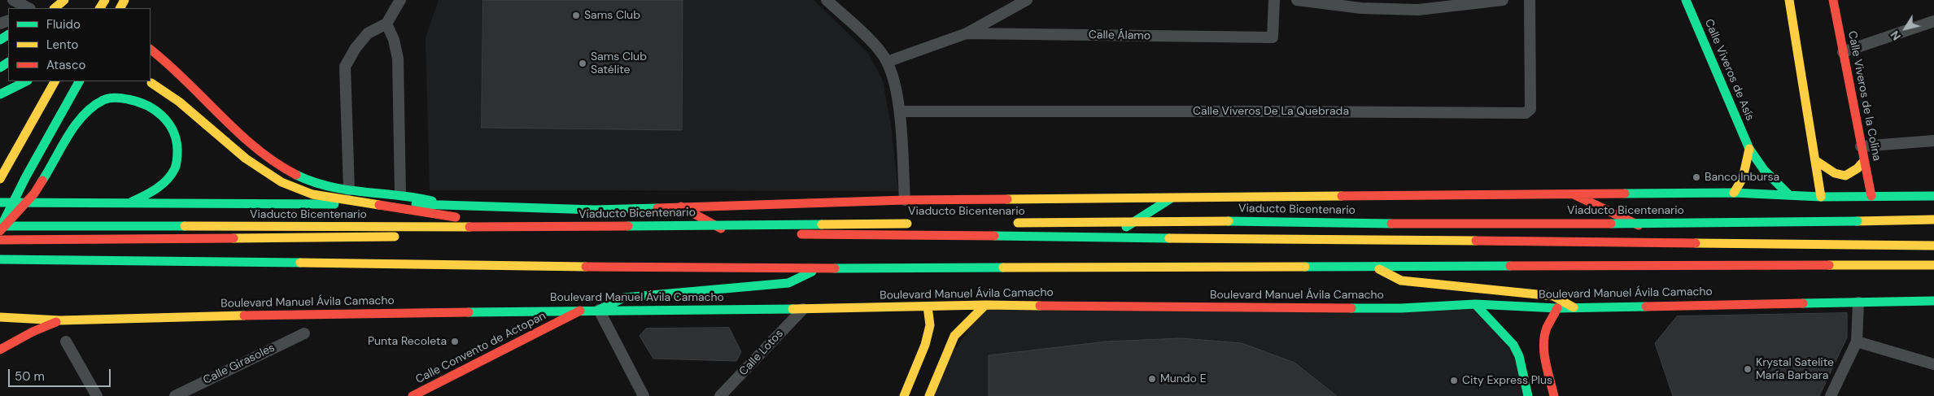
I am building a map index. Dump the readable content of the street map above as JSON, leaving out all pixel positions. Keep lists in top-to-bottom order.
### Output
{
  "streets": {
    "main road": [
      "Calle Viveros de Asís",
      "Calle Viveros de la Colina",
      "Viaducto Bicentenario",
      "Boulevard Manuel Ávila Camacho",
      "Calle Convento de Actopan"
    ],
    "street": [
      "Calle Álamo",
      "Calle Viveros De La Quebrada",
      "Calle Lotos",
      "Calle Girasoles"
    ]
  },
  "crossings": [
    ["Boulevard Manuel Ávila Camacho", "Calle Convento de Actopan"],
    ["Boulevard Manuel Ávila Camacho", "Calle Lotos"]
  ],
  "places": [
    "Sams Club",
    "Sams Club Satélite",
    "Banco Inbursa",
    "Punta Recoleta",
    "Krystal Satelite María Barbara",
    "Mundo E",
    "City Express Plus"
  ],
  "legend": ["Fluido", "Lento", "Atasco"],
  "scale_bar": "50 m",
  "north": "bottom left"
}
